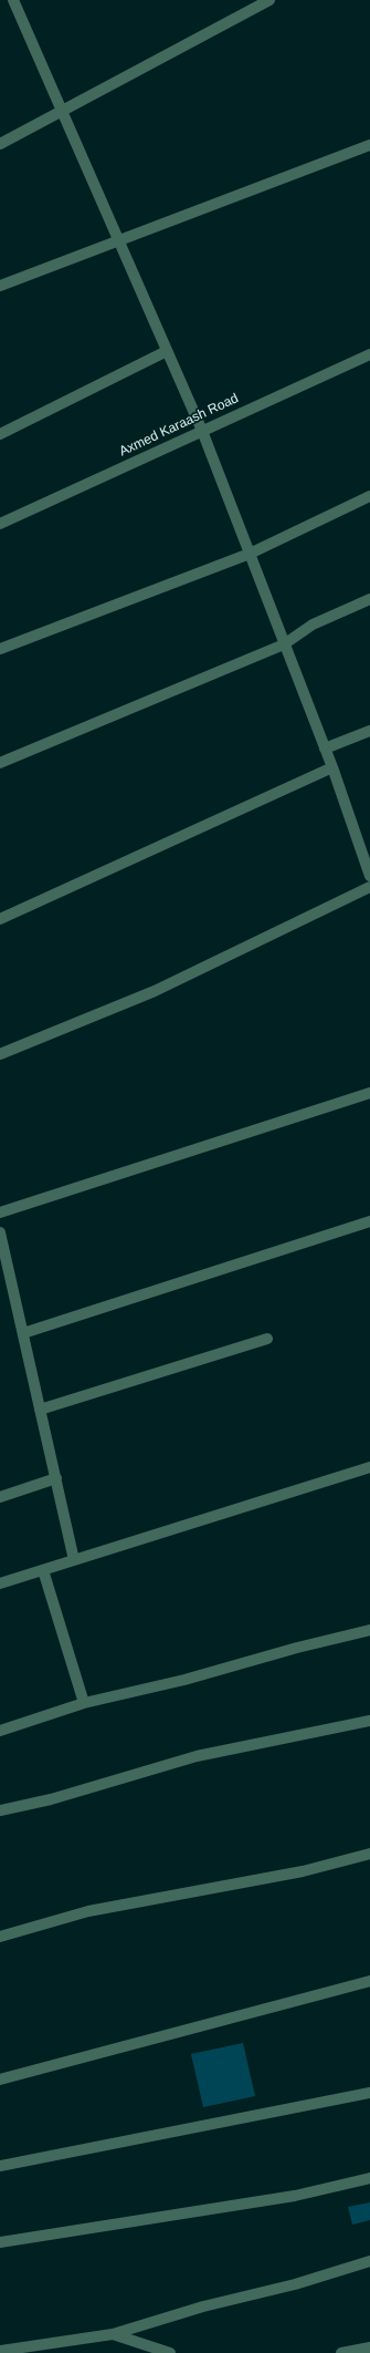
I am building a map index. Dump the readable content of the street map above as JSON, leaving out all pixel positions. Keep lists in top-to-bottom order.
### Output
{
  "streets": {
    "street": ["Axmed Karaash Road"]
  }
}
